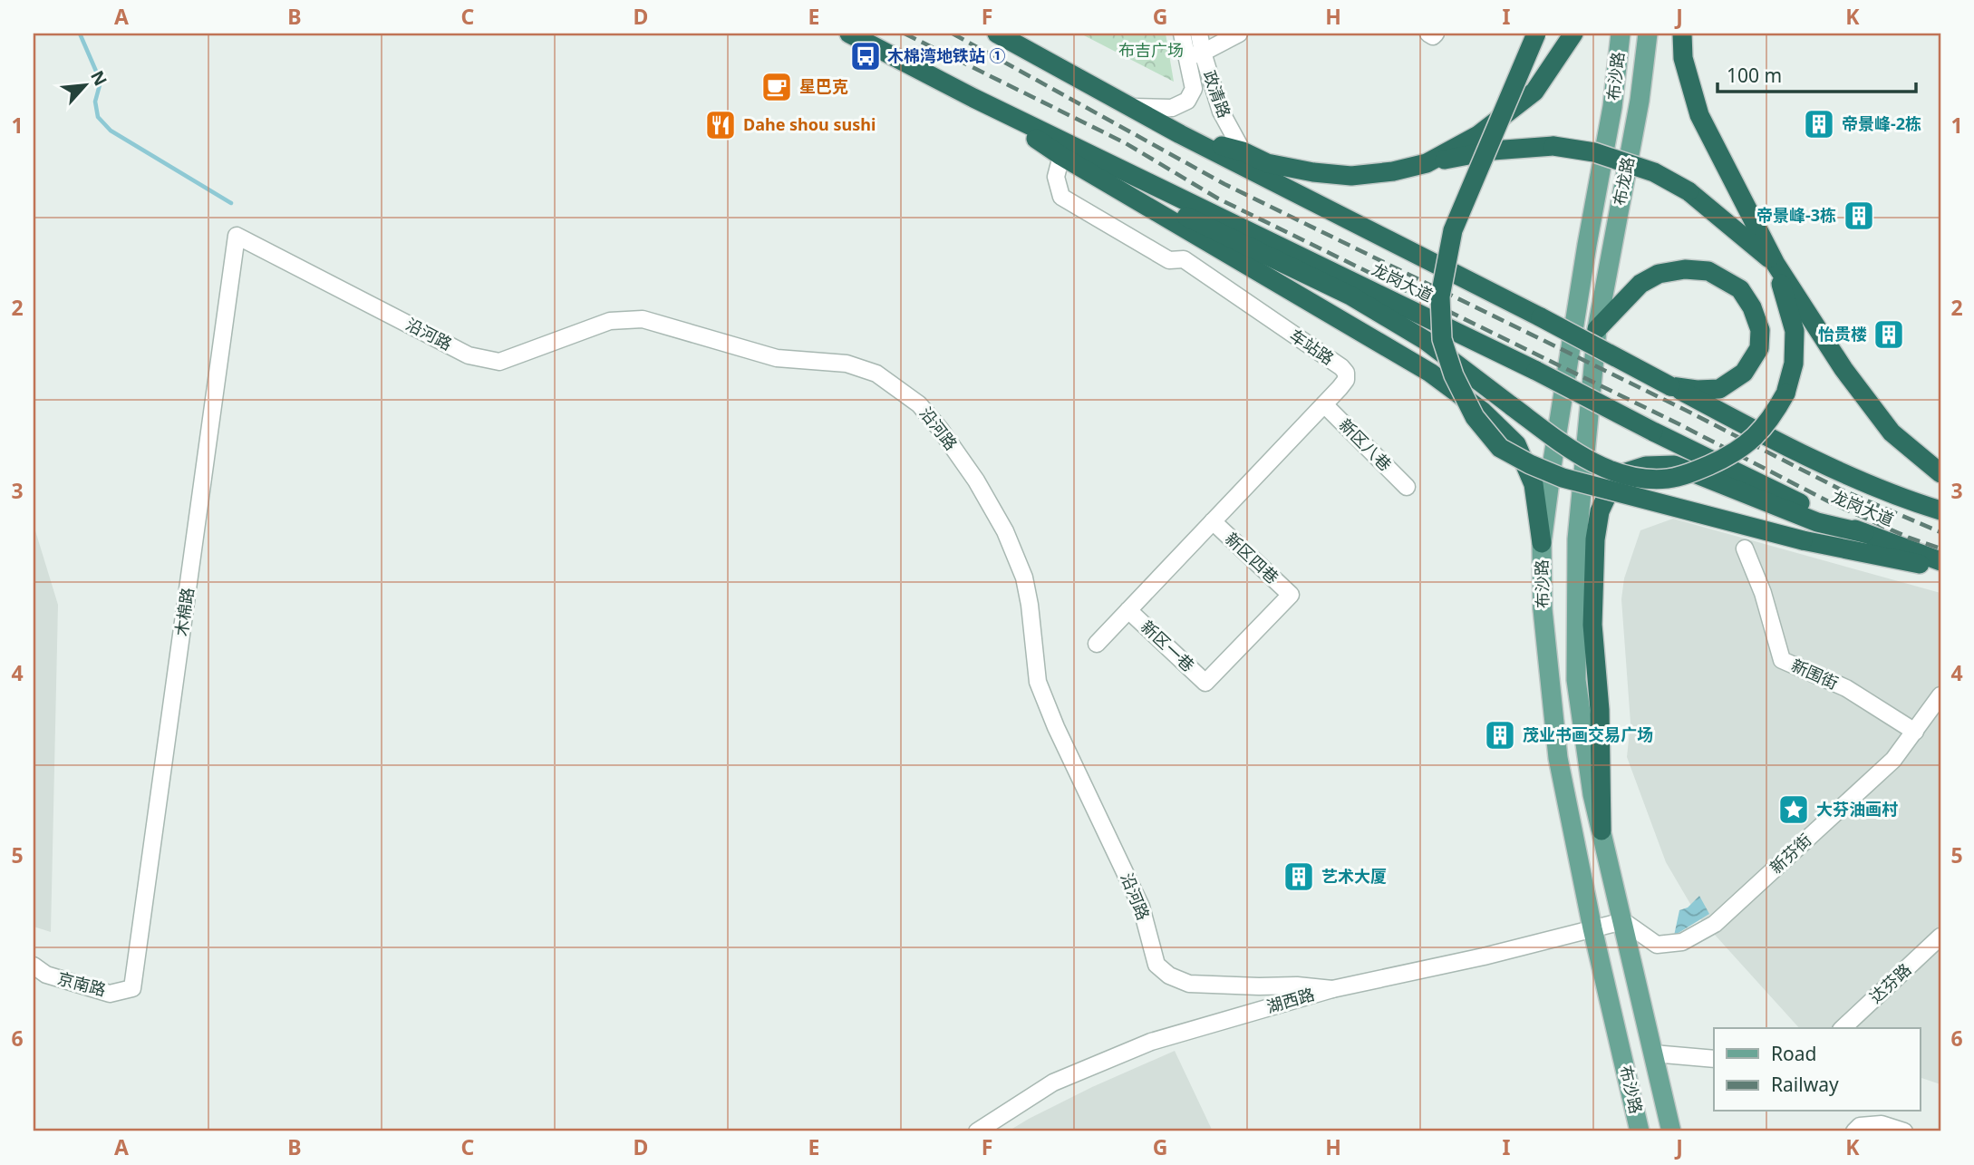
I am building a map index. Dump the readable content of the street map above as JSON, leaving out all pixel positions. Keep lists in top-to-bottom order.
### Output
{
  "streets": {
    "highway": ["龙岗大道"],
    "main road": ["布沙路", "布龙路"],
    "street": [
      "政清路",
      "沿河路",
      "车站路",
      "新区八巷",
      "新区四巷",
      "木棉路",
      "新区一巷",
      "新围街",
      "新芬街",
      "达芬路",
      "京南路",
      "湖西路"
    ]
  },
  "crossings": [
    ["布沙路", "布龙路"],
    ["布沙路", "新芬街"],
    ["布沙路", "湖西路"],
    ["政清路", "龙岗大道"],
    ["沿河路", "木棉路"],
    ["沿河路", "湖西路"],
    ["车站路", "新区八巷"],
    ["车站路", "新区四巷"],
    ["车站路", "新区一巷"],
    ["新区四巷", "新区一巷"],
    ["木棉路", "京南路"],
    ["新围街", "新芬街"],
    ["新芬街", "湖西路"]
  ],
  "parks": ["布吉广场"],
  "places": {
    "bus stop": ["木棉湾地铁站 ①"],
    "cafe": ["星巴克"],
    "building": [
      "帝景峰-2栋",
      "帝景峰-3栋",
      "怡贵楼",
      "茂业书画交易广场",
      "艺术大厦"
    ],
    "restaurant": ["Dahe shou sushi"],
    "place": ["大芬油画村"]
  },
  "legend": ["Road", "Railway"],
  "scale_bar": "100 m",
  "north": "top right",
  "grid": {
    "columns": [
      "A",
      "B",
      "C",
      "D",
      "E",
      "F",
      "G",
      "H",
      "I",
      "J",
      "K"
    ],
    "rows": [
      "1",
      "2",
      "3",
      "4",
      "5",
      "6"
    ]
  }
}
